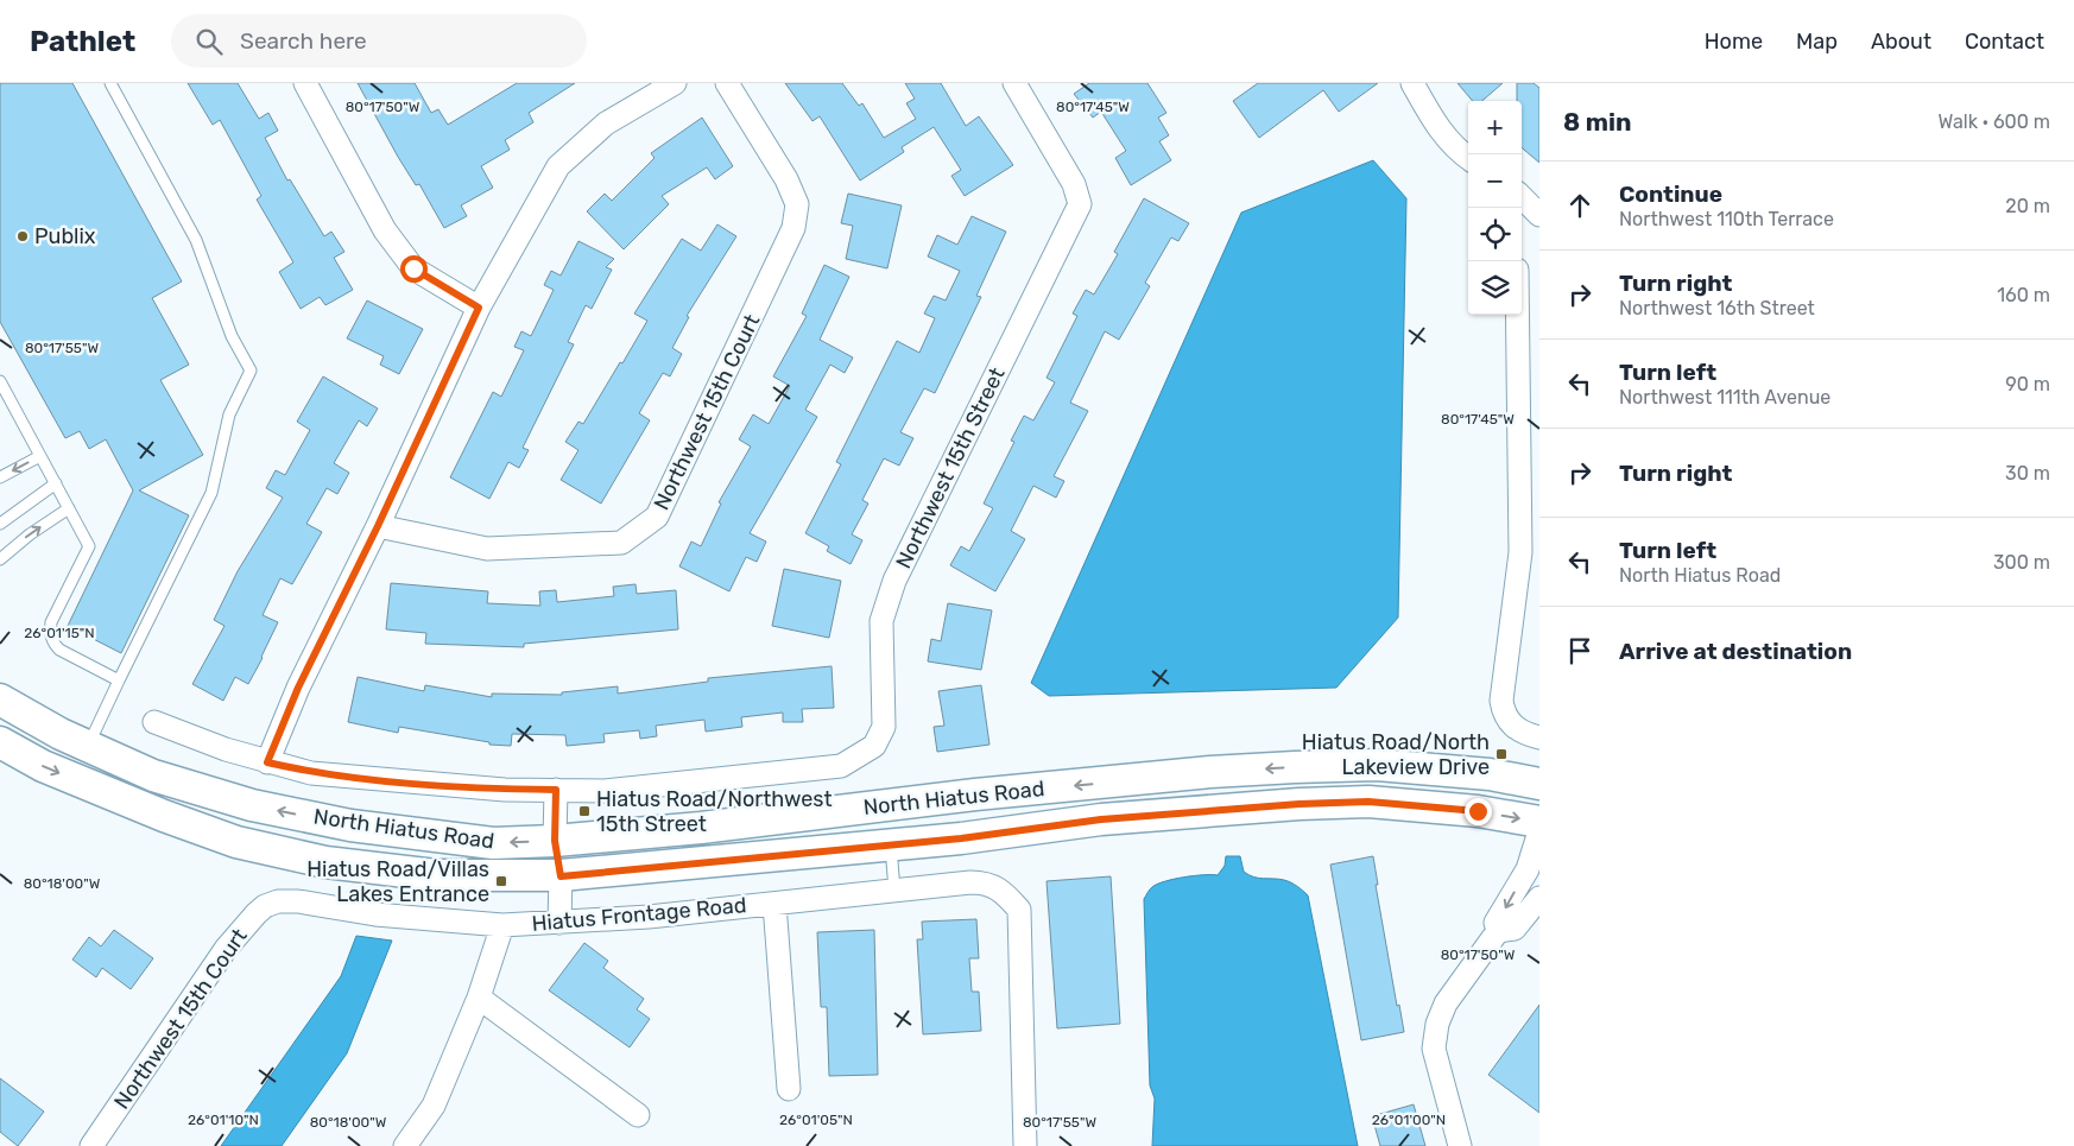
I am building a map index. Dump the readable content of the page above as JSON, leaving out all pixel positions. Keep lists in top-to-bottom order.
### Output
{
  "streets": {
    "main road": ["North Hiatus Road"],
    "street": ["Northwest 15th Court", "Northwest 15th Street", "Hiatus Frontage Road"]
  },
  "crossings": [
    ["Northwest 15th Court", "Hiatus Frontage Road"]
  ],
  "places": {
    "other": ["Publix"],
    "transit": ["Hiatus Road/North Lakeview Drive", "Hiatus Road/Northwest 15th Street", "Hiatus Road/Villas Lakes Entrance"]
  },
  "page": {
    "header": "Pathlet",
    "search": "Search here",
    "nav": [
      "Home",
      "Map",
      "About",
      "Contact"
    ],
    "heading": ["8 min", "Walk · 600 m"],
    "map_buttons": ["+", "−"],
    "list": [
      ["Continue", "Northwest 110th Terrace", "20 m"],
      ["Turn right", "Northwest 16th Street", "160 m"],
      ["Turn left", "Northwest 111th Avenue", "90 m"],
      ["Turn right", "30 m"],
      ["Turn left", "North Hiatus Road", "300 m"],
      "Arrive at destination"
    ]
  },
  "coordinates": [
    "80°17'50\"W",
    "80°17'45\"W",
    "80°17'55\"W",
    "26°01'15\"N",
    "80°18'00\"W",
    "26°01'10\"N",
    "26°01'05\"N",
    "26°01'00\"N"
  ]
}
